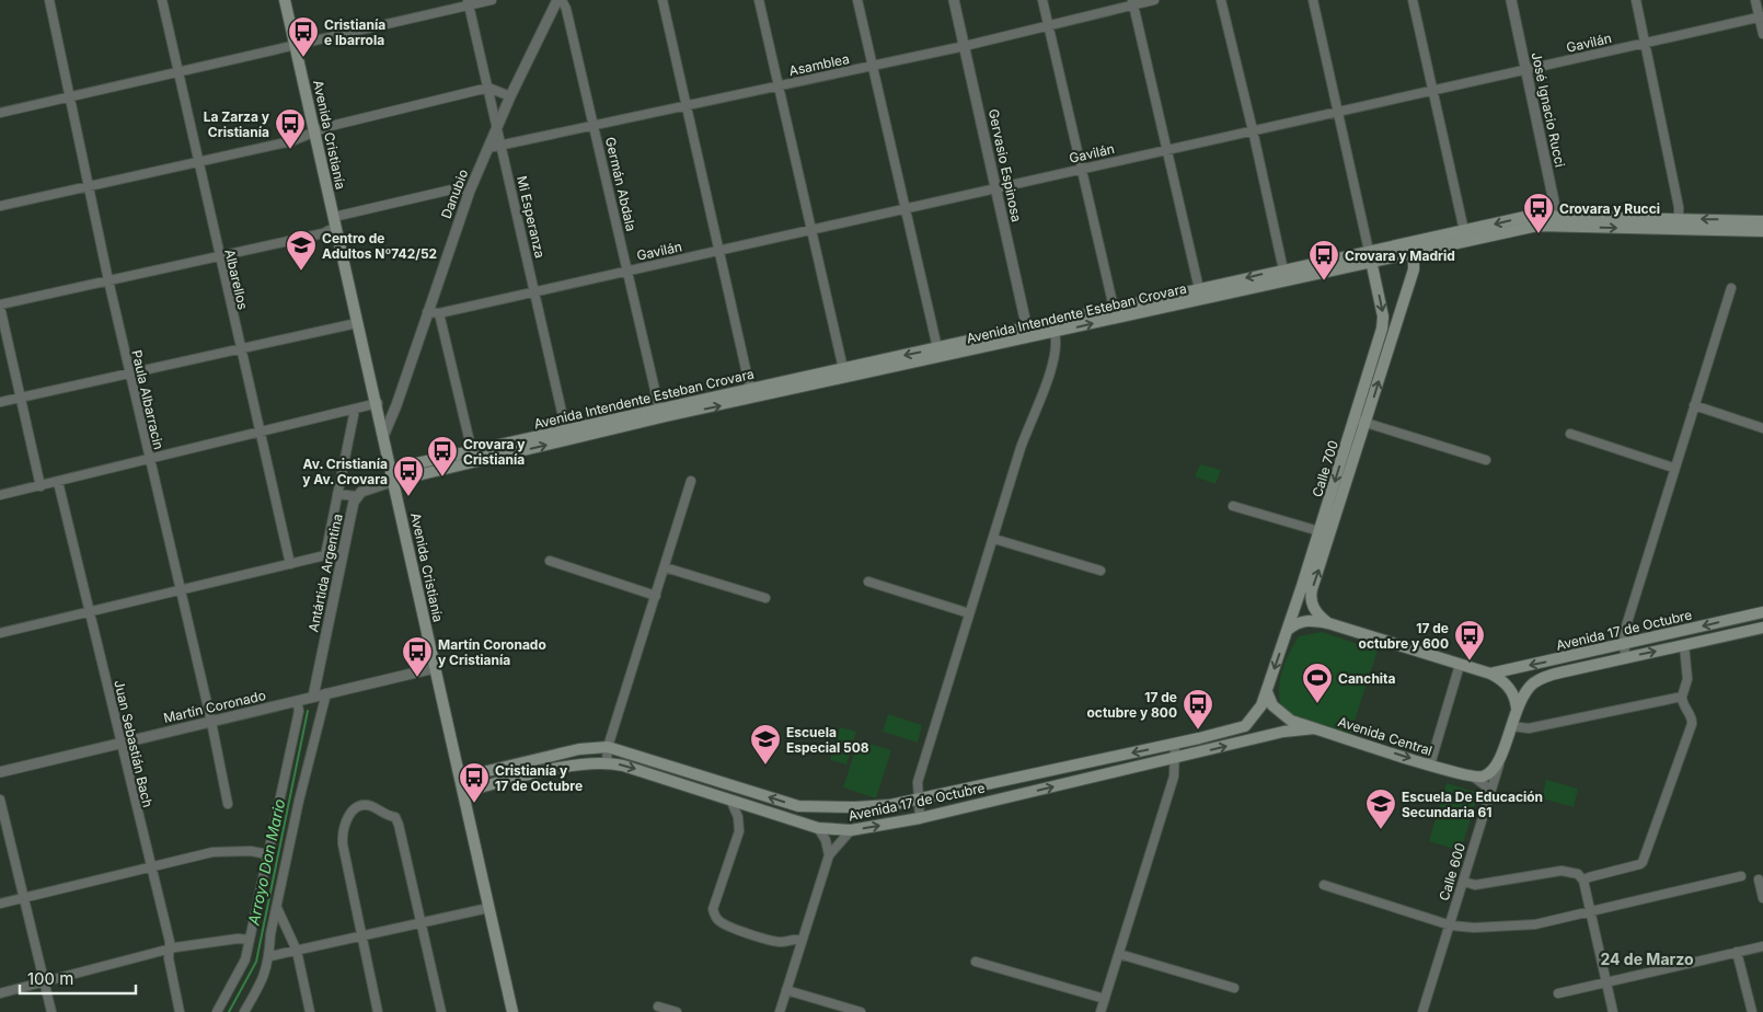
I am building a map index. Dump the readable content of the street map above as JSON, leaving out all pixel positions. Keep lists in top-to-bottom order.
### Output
{
  "streets": {
    "main road": [
      "Avenida Cristianía",
      "Avenida Intendente Esteban Crovara",
      "Calle 700",
      "Avenida 17 de Octubre",
      "Avenida Central",
      "Calle 600"
    ],
    "street": [
      "Gavilán",
      "Asamblea",
      "José Ignacio Rucci",
      "Gervasio Espinosa",
      "Germán Abdala",
      "Danubio",
      "Mi Esperanza",
      "Albarellos",
      "Paula Albarracin",
      "Antártida Argentina",
      "Martín Coronado",
      "Juan Sebastián Bach"
    ]
  },
  "crossings": [
    ["Gavilán", "José Ignacio Rucci"],
    ["Gavilán", "Gervasio Espinosa"],
    ["Gavilán", "Germán Abdala"],
    ["Gavilán", "Danubio"],
    ["Gavilán", "Mi Esperanza"],
    ["Asamblea", "Gervasio Espinosa"],
    ["Asamblea", "Germán Abdala"],
    ["Asamblea", "Danubio"],
    ["Asamblea", "Mi Esperanza"],
    ["José Ignacio Rucci", "Avenida Intendente Esteban Crovara"],
    ["Avenida Cristianía", "Danubio"],
    ["Avenida Cristianía", "Avenida Intendente Esteban Crovara"],
    ["Avenida Cristianía", "Avenida 17 de Octubre"],
    ["Avenida Cristianía", "Martín Coronado"],
    ["Gervasio Espinosa", "Avenida Intendente Esteban Crovara"],
    ["Germán Abdala", "Danubio"],
    ["Germán Abdala", "Avenida Intendente Esteban Crovara"],
    ["Danubio", "Mi Esperanza"],
    ["Mi Esperanza", "Avenida Intendente Esteban Crovara"],
    ["Avenida Intendente Esteban Crovara", "Calle 700"],
    ["Paula Albarracin", "Martín Coronado"],
    ["Calle 700", "Avenida 17 de Octubre"],
    ["Calle 700", "Avenida Central"],
    ["Antártida Argentina", "Martín Coronado"],
    ["Avenida 17 de Octubre", "Avenida Central"],
    ["Avenida 17 de Octubre", "Calle 600"],
    ["Martín Coronado", "Juan Sebastián Bach"]
  ],
  "one_way": ["Avenida Central"],
  "districts": ["24 de Marzo"],
  "water": ["Arroyo Don Mario"],
  "places": {
    "bus stop": [
      "Cristianía e Ibarrola",
      "La Zarza y Cristianía",
      "Crovara y Rucci",
      "Crovara y Madrid",
      "Crovara y Cristianía",
      "Av. Cristianía y Av. Crovara",
      "17 de octubre y 600",
      "Martín Coronado y Cristianía",
      "17 de octubre y 800",
      "Cristianía y 17 de Octubre"
    ],
    "school or university": ["Centro de Adultos Nº742/52", "Escuela Especial 508", "Escuela De Educación Secundaria 61"],
    "sports": ["Canchita"]
  },
  "scale_bar": "100 m"
}
